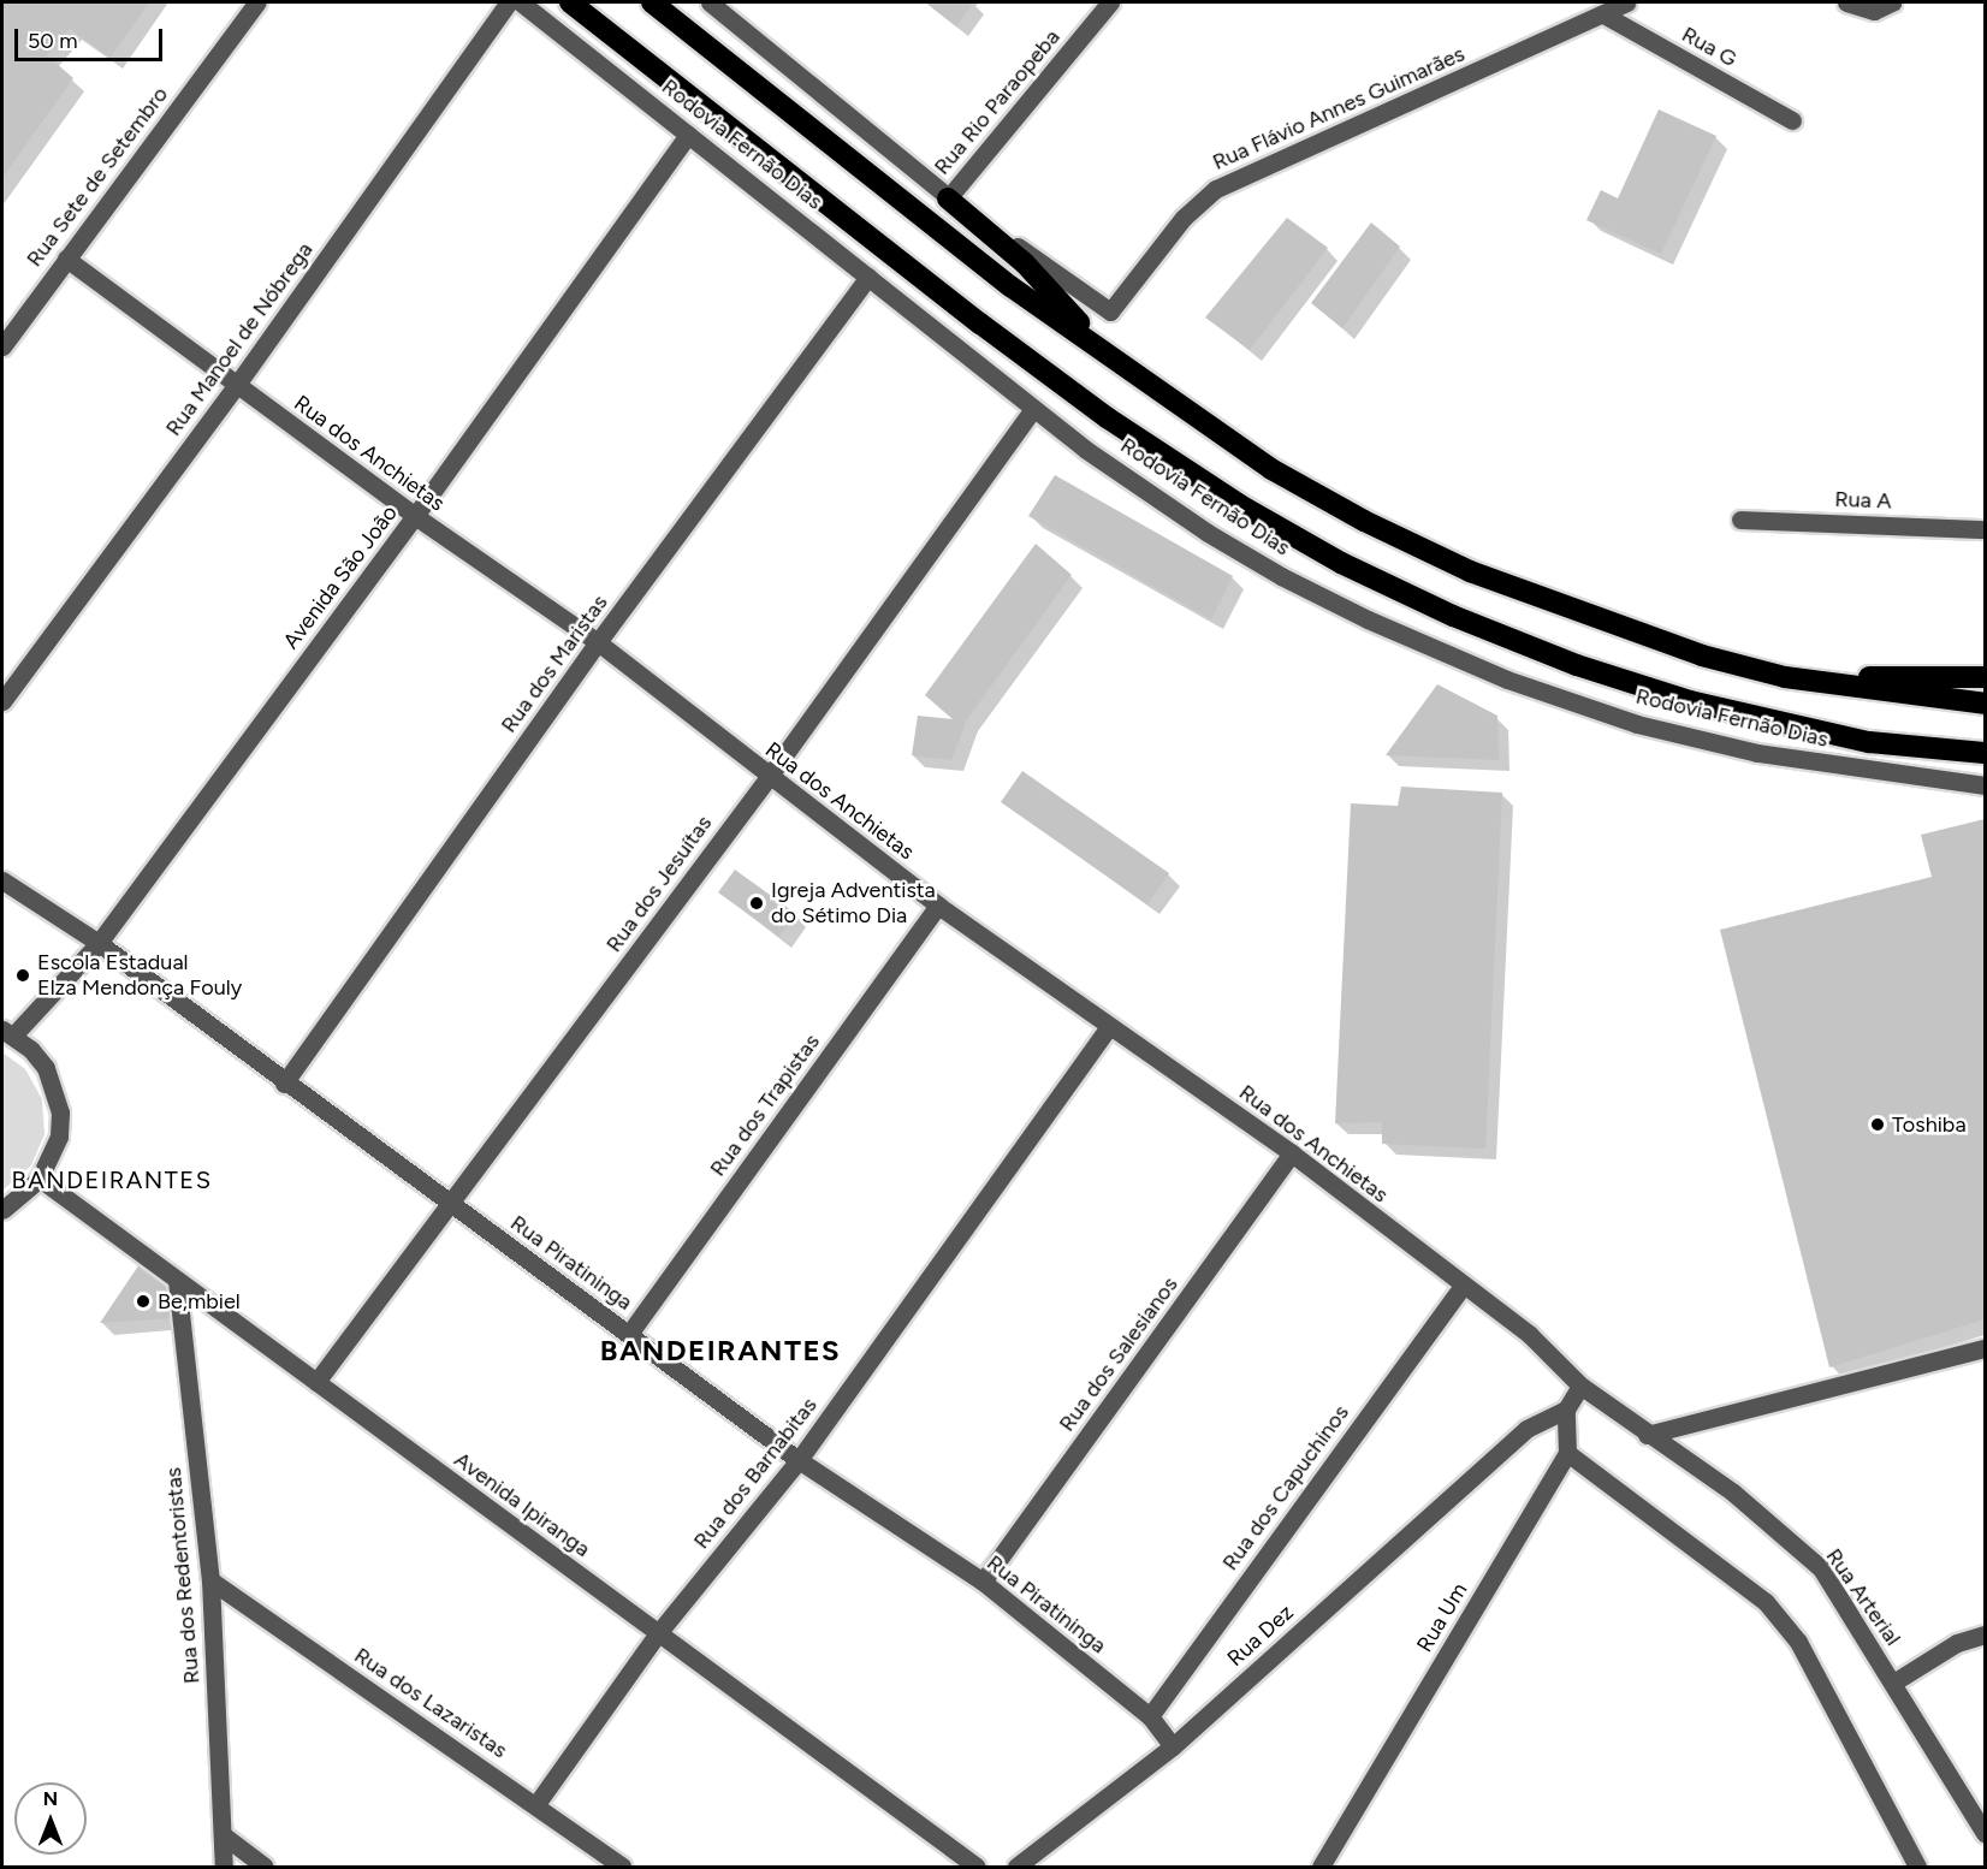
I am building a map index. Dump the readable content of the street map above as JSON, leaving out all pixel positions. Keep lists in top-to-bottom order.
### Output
{
  "streets": {
    "highway": ["Rodovia Fernão Dias"],
    "street": [
      "Rua G",
      "Rua Rio Paraopeba",
      "Rua Flávio Annes Guimarães",
      "Rua Sete de Setembro",
      "Rua Manoel de Nóbrega",
      "Rua dos Anchietas",
      "Rua A",
      "Avenida São João",
      "Rua dos Maristas",
      "Rua dos Jesuítas",
      "Rua dos Trapistas",
      "Rua Piratininga",
      "Rua dos Salesianos",
      "Rua dos Barnabitas",
      "Rua dos Capuchinos",
      "Avenida Ipiranga",
      "Rua dos Redentoristas",
      "Rua Arterial",
      "Rua Um",
      "Rua Dez",
      "Rua dos Lazaristas"
    ]
  },
  "crossings": [
    ["Rua G", "Rua Flávio Annes Guimarães"],
    ["Rua Rio Paraopeba", "Rua Flávio Annes Guimarães"],
    ["Rodovia Fernão Dias", "Avenida São João"],
    ["Rodovia Fernão Dias", "Rua dos Maristas"],
    ["Rodovia Fernão Dias", "Rua dos Jesuítas"],
    ["Rua Sete de Setembro", "Rua dos Anchietas"],
    ["Rua Manoel de Nóbrega", "Rua dos Anchietas"],
    ["Rua dos Anchietas", "Avenida São João"],
    ["Rua dos Anchietas", "Rua dos Maristas"],
    ["Rua dos Anchietas", "Rua dos Jesuítas"],
    ["Rua dos Anchietas", "Rua dos Trapistas"],
    ["Rua dos Anchietas", "Rua dos Salesianos"],
    ["Rua dos Anchietas", "Rua dos Barnabitas"],
    ["Rua dos Anchietas", "Rua dos Capuchinos"],
    ["Rua dos Anchietas", "Rua Arterial"],
    ["Avenida São João", "Rua Piratininga"],
    ["Rua dos Maristas", "Rua Piratininga"],
    ["Rua dos Jesuítas", "Rua Piratininga"],
    ["Rua dos Jesuítas", "Avenida Ipiranga"],
    ["Rua dos Trapistas", "Rua Piratininga"],
    ["Rua Piratininga", "Rua dos Salesianos"],
    ["Rua Piratininga", "Rua dos Barnabitas"],
    ["Rua Piratininga", "Rua dos Capuchinos"],
    ["Rua Piratininga", "Rua Dez"],
    ["Rua dos Barnabitas", "Avenida Ipiranga"],
    ["Rua dos Barnabitas", "Rua dos Lazaristas"],
    ["Avenida Ipiranga", "Rua dos Redentoristas"],
    ["Rua dos Redentoristas", "Rua dos Lazaristas"]
  ],
  "districts": ["BANDEIRANTES", "BANDEIRANTES"],
  "places": [
    "Igreja Adventista do Sétimo Dia",
    "Escola Estadual Elza Mendonça Fouly",
    "Toshiba",
    "Be,mbiel"
  ],
  "scale_bar": "50 m",
  "north": "top"
}
